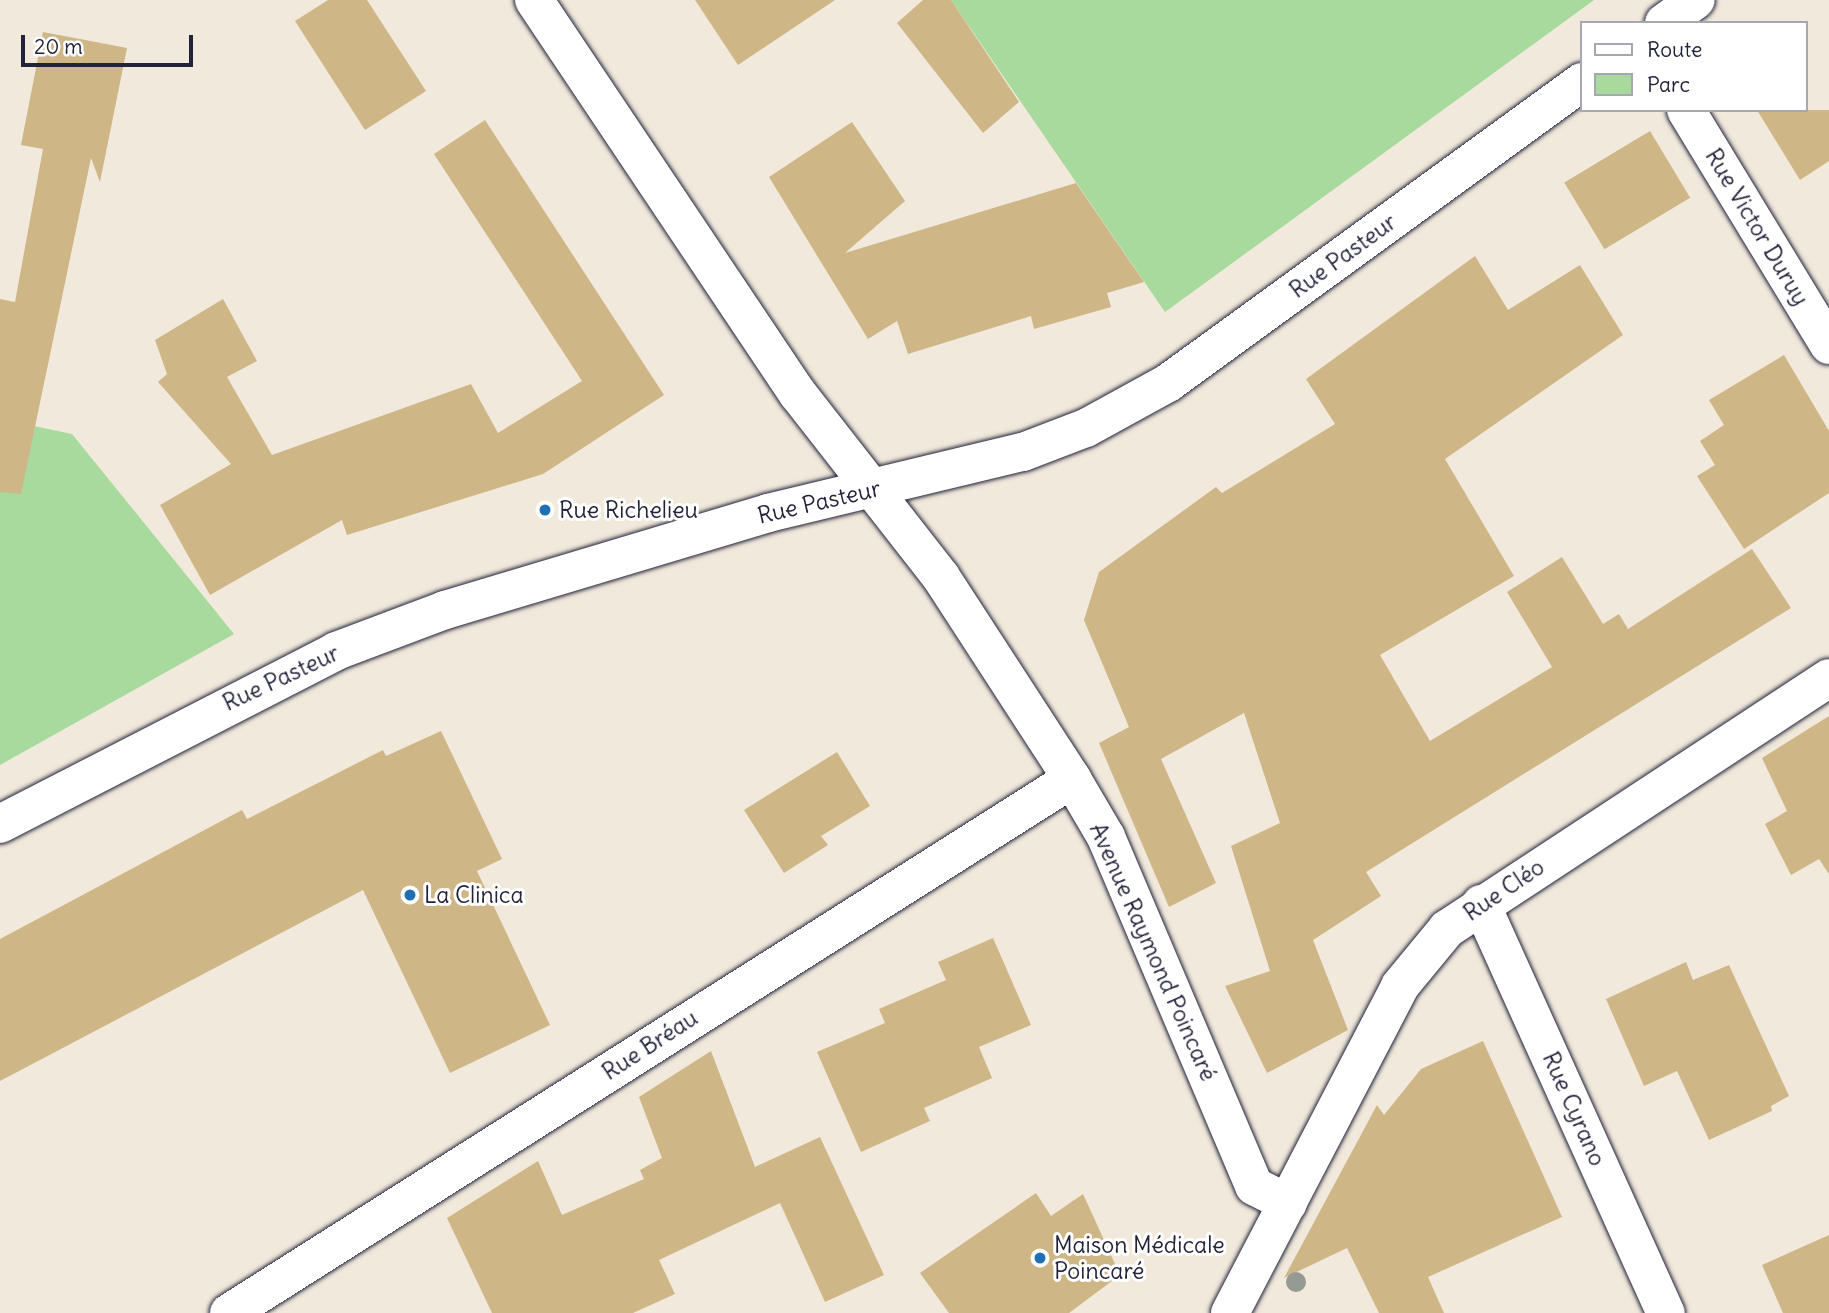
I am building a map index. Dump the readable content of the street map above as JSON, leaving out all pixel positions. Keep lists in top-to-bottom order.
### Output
{
  "streets": {
    "street": [
      "Rue Victor Duruy",
      "Rue Pasteur",
      "Rue Cléo",
      "Avenue Raymond Poincaré",
      "Rue Bréau",
      "Rue Cyrano"
    ]
  },
  "crossings": [
    ["Rue Pasteur", "Avenue Raymond Poincaré"],
    ["Rue Cléo", "Avenue Raymond Poincaré"],
    ["Rue Cléo", "Rue Cyrano"],
    ["Avenue Raymond Poincaré", "Rue Bréau"]
  ],
  "places": ["Rue Richelieu", "La Clinica", "Maison Médicale Poincaré"],
  "legend": ["Route", "Parc"],
  "scale_bar": "20 m"
}
